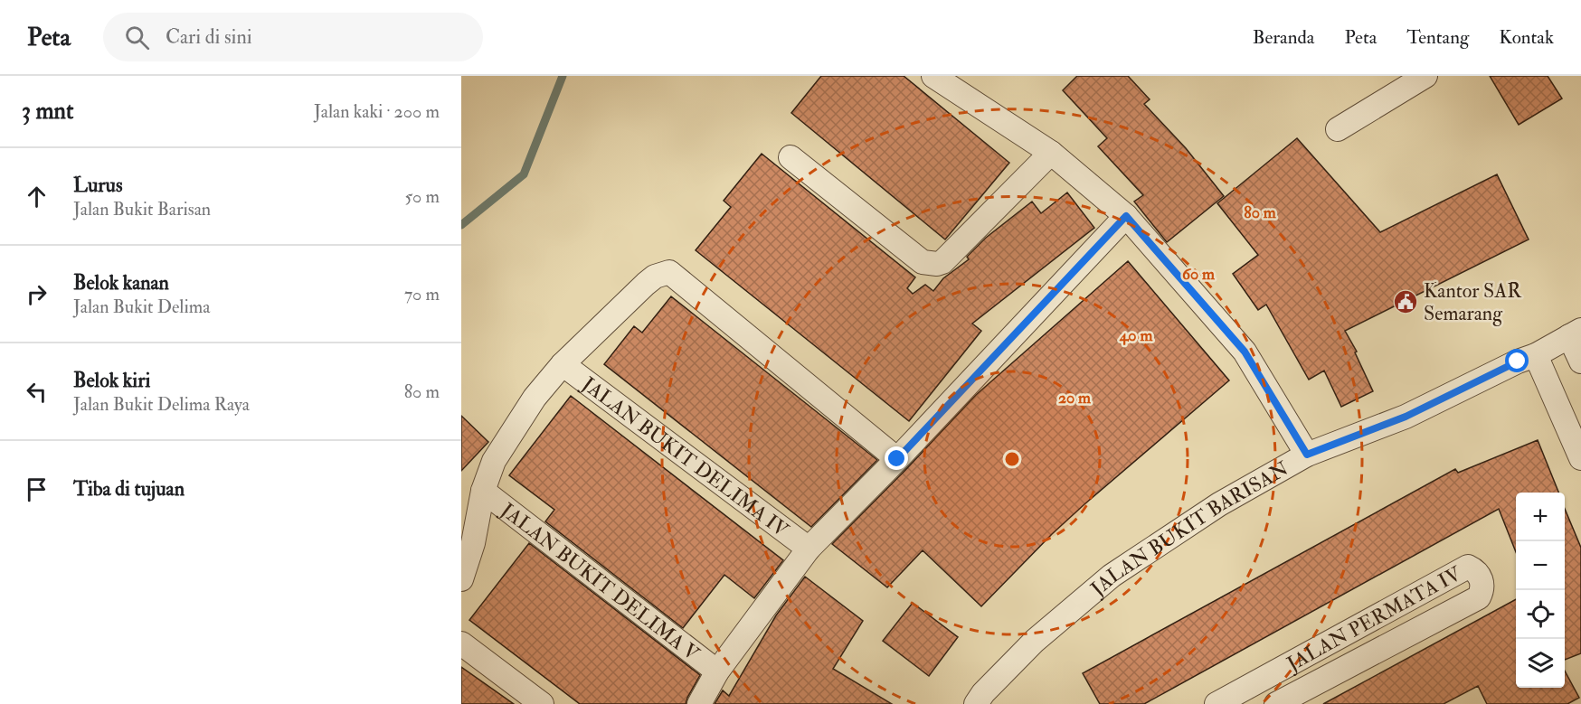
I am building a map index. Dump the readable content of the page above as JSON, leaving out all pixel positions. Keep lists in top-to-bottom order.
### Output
{
  "streets": {
    "street": [
      "JALAN BUKIT DELIMA IV",
      "JALAN BUKIT BARISAN",
      "JALAN BUKIT DELIMA V",
      "JALAN PERMATA IV"
    ]
  },
  "places": {
    "public building": ["Kantor SAR Semarang"]
  },
  "page": {
    "header": "Peta",
    "search": "Cari di sini",
    "nav": [
      "Beranda",
      "Peta",
      "Tentang",
      "Kontak"
    ],
    "heading": ["3 mnt", "Jalan kaki · 200 m"],
    "list": [
      ["Lurus", "Jalan Bukit Barisan", "50 m"],
      ["Belok kanan", "Jalan Bukit Delima", "70 m"],
      ["Belok kiri", "Jalan Bukit Delima Raya", "80 m"],
      "Tiba di tujuan"
    ],
    "map_buttons": ["+", "−"]
  },
  "rings": [
    "80 m",
    "60 m",
    "40 m",
    "20 m"
  ]
}
